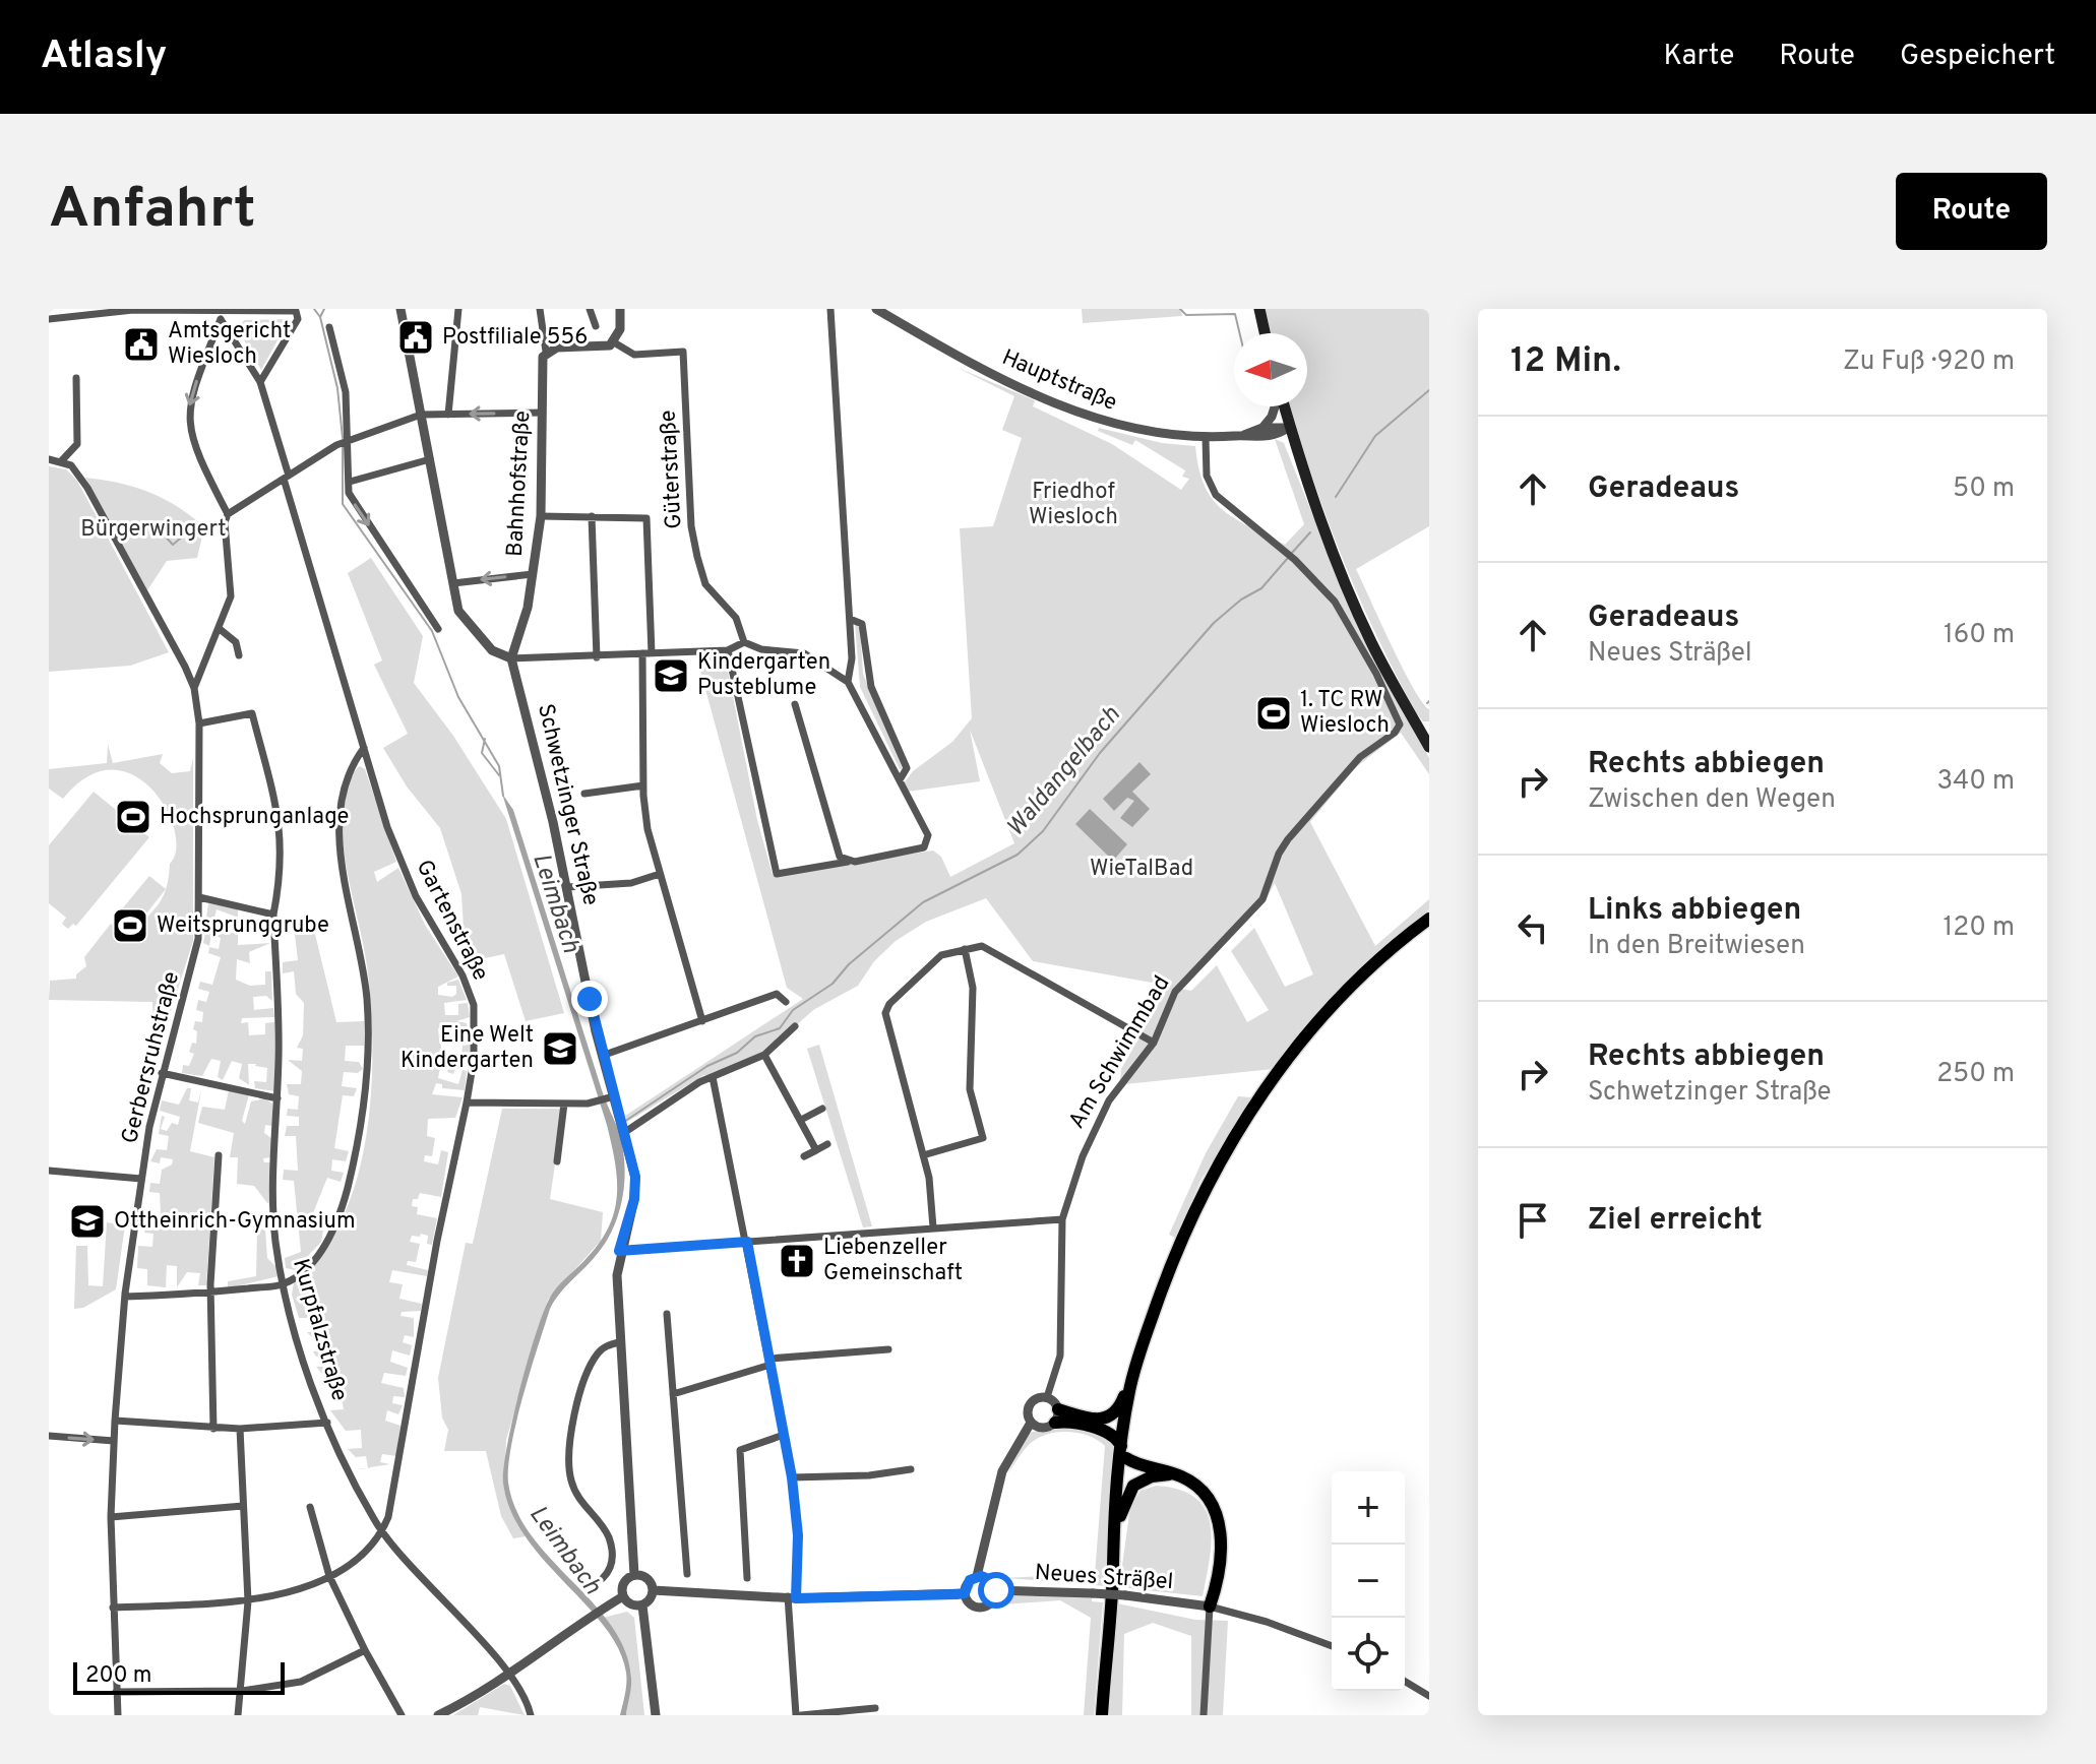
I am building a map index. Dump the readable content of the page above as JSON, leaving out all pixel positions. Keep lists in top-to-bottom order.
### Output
{
  "streets": {
    "street": [
      "Hauptstraße",
      "Güterstraße",
      "Bahnhofstraße",
      "Schwetzinger Straße",
      "Gartenstraße",
      "Am Schwimmbad",
      "Gerbersruhstraße",
      "Kurpfalzstraße",
      "Neues Sträßel"
    ]
  },
  "crossings": [
    ["Hauptstraße", "Am Schwimmbad"],
    ["Güterstraße", "Bahnhofstraße"],
    ["Bahnhofstraße", "Schwetzinger Straße"],
    ["Gartenstraße", "Kurpfalzstraße"],
    ["Gerbersruhstraße", "Kurpfalzstraße"]
  ],
  "water": ["Waldangelbach", "Leimbach"],
  "parks": ["Friedhof Wiesloch", "Bürgerwingert", "WieTalBad"],
  "places": {
    "public building": ["Postfiliale 556", "Amtsgericht Wiesloch"],
    "school or university": ["Kindergarten Pusteblume", "Eine Welt Kindergarten", "Ottheinrich-Gymnasium"],
    "sports": ["1. TC RW Wiesloch", "Hochsprunganlage", "Weitsprunggrube"],
    "church": ["Liebenzeller Gemeinschaft"]
  },
  "scale_bar": "200 m",
  "north": "left",
  "page": {
    "header": "Atlasly",
    "nav": ["Karte", "Route", "Gespeichert"],
    "buttons": "Route",
    "title": "Anfahrt",
    "heading": ["12 Min.", "Zu Fuß · 920 m"],
    "list": [
      ["Geradeaus", "50 m"],
      ["Geradeaus", "Neues Sträßel", "160 m"],
      ["Rechts abbiegen", "Zwischen den Wegen", "340 m"],
      ["Links abbiegen", "In den Breitwiesen", "120 m"],
      ["Rechts abbiegen", "Schwetzinger Straße", "250 m"],
      "Ziel erreicht"
    ],
    "map_buttons": ["+", "−"],
    "scale": "200 m"
  }
}
